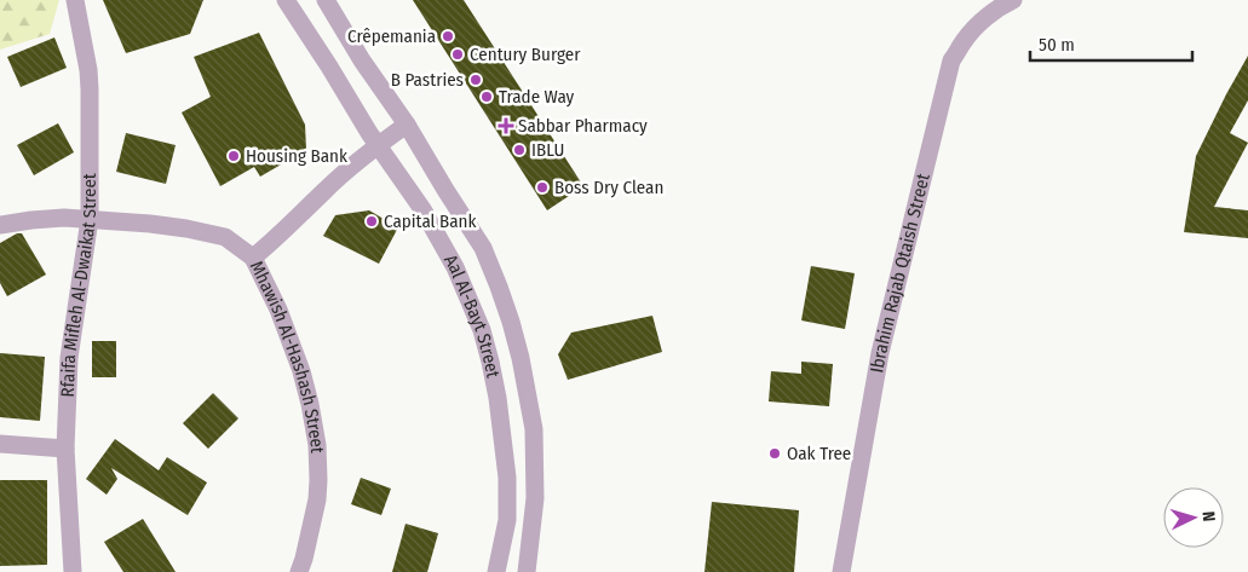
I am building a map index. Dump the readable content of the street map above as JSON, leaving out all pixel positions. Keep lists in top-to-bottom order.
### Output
{
  "streets": {
    "street": [
      "Ibrahim Rajab Qtaish Street",
      "Rfaifa Mifleh Al-Dwaikat Street",
      "Aal Al-Bayt Street",
      "Mhawish Al-Hashash Street"
    ]
  },
  "crossings": [
    ["Rfaifa Mifleh Al-Dwaikat Street", "Mhawish Al-Hashash Street"]
  ],
  "places": {
    "other": [
      "Crêpemania",
      "Century Burger",
      "B Pastries",
      "Trade Way",
      "IBLU",
      "Housing Bank",
      "Boss Dry Clean",
      "Capital Bank",
      "Oak Tree"
    ],
    "health": ["Sabbar Pharmacy"]
  },
  "scale_bar": "50 m",
  "north": "right"
}
